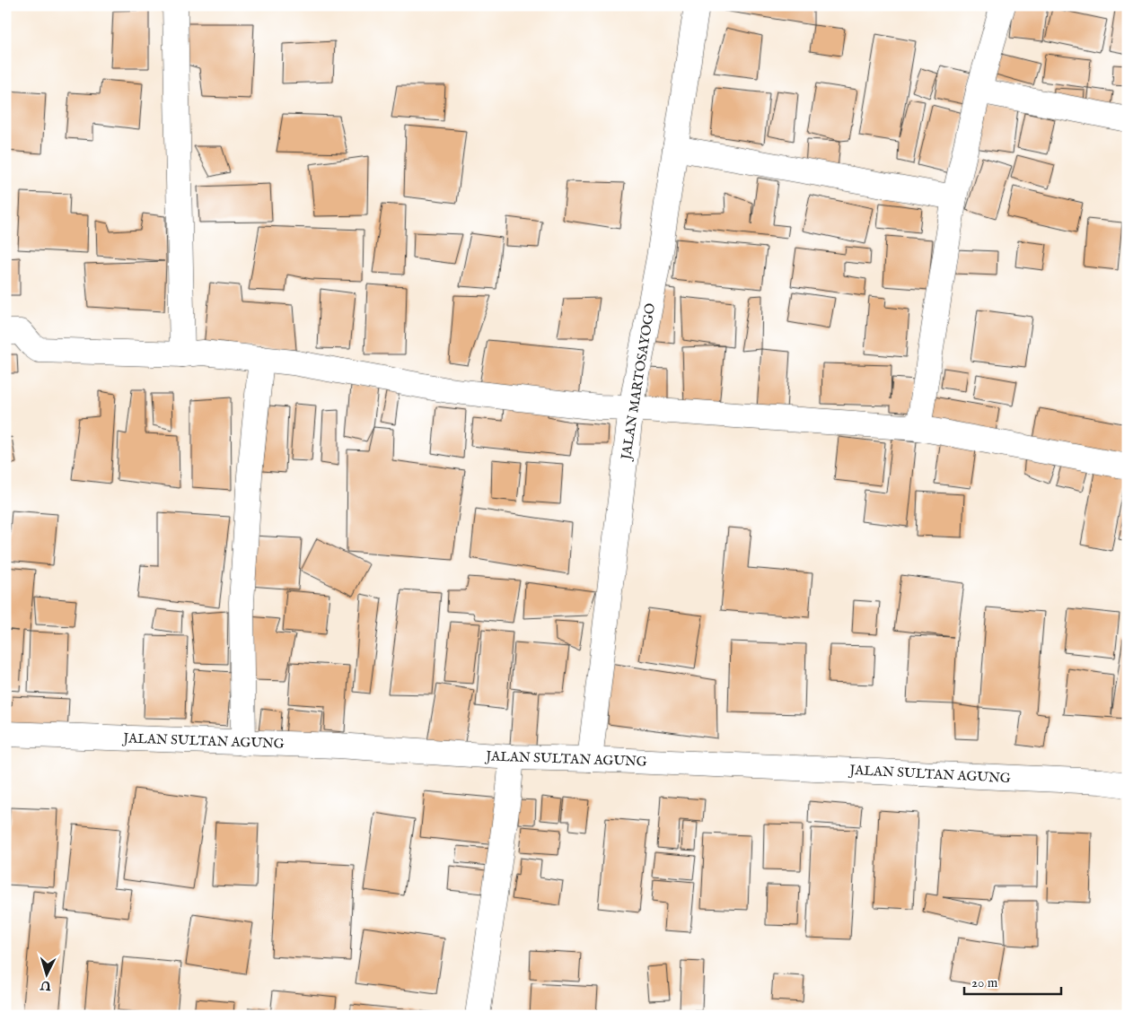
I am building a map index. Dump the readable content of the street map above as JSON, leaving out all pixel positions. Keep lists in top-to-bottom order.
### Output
{
  "streets": {
    "street": ["JALAN MARTOSAYOGO", "JALAN SULTAN AGUNG"]
  },
  "crossings": [
    ["JALAN MARTOSAYOGO", "JALAN SULTAN AGUNG"]
  ],
  "scale_bar": "20 m",
  "north": "bottom"
}
